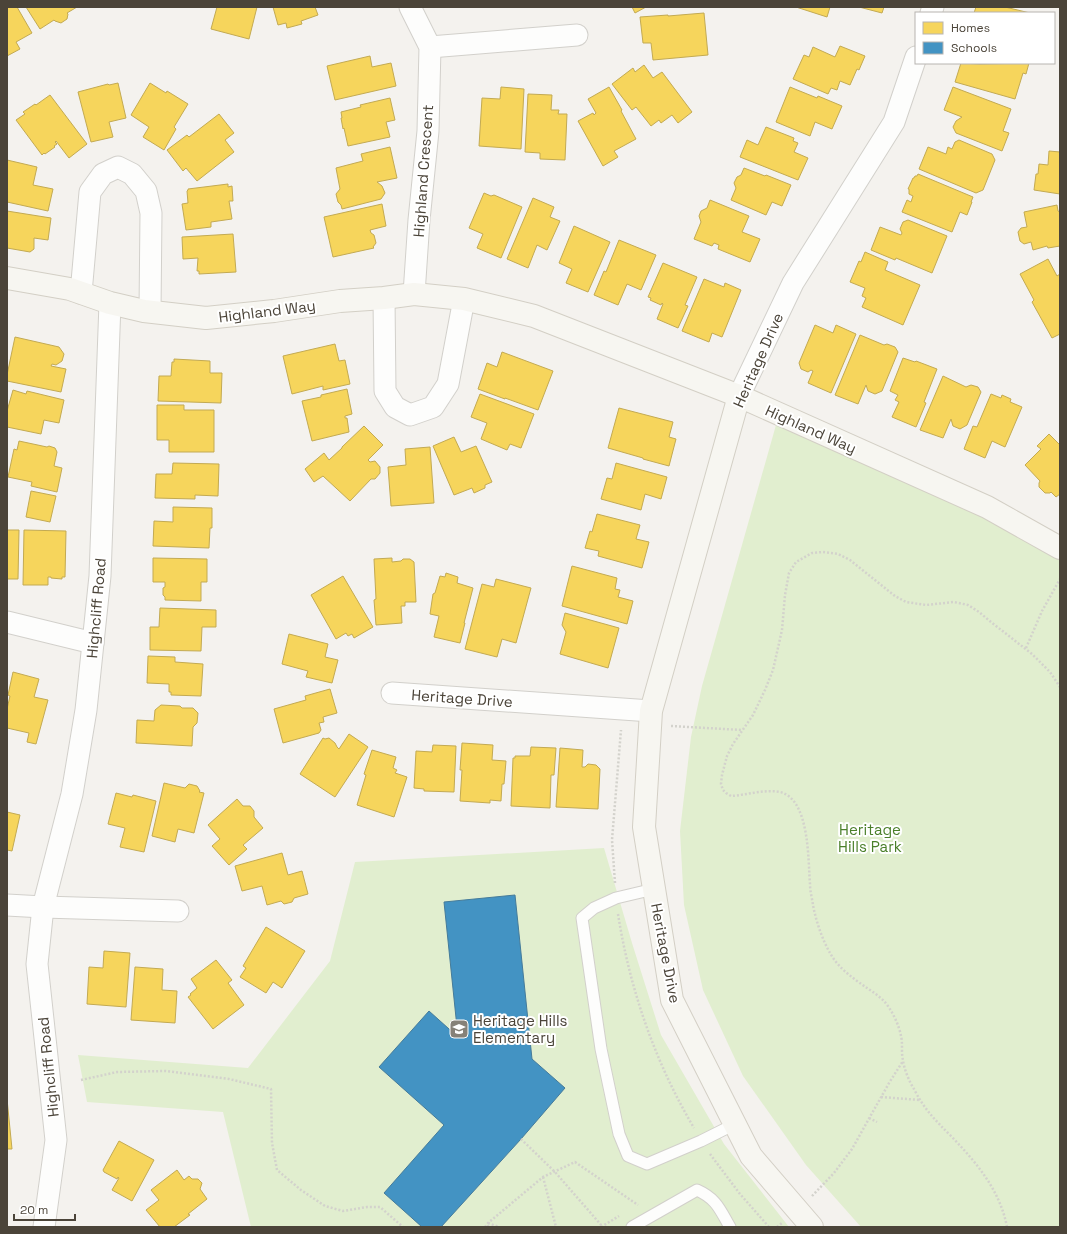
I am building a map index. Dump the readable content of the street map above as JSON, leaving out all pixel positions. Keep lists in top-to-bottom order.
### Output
{
  "streets": {
    "street": [
      "Highland Crescent",
      "Highland Way",
      "Heritage Drive",
      "Highcliff Road"
    ]
  },
  "crossings": [
    ["Highland Crescent", "Highland Way"],
    ["Highland Way", "Heritage Drive"],
    ["Highland Way", "Highcliff Road"]
  ],
  "parks": ["Heritage Hills Park"],
  "places": {
    "school or university": ["Heritage Hills Elementary"]
  },
  "legend": ["Homes", "Schools"],
  "scale_bar": "20 m"
}
